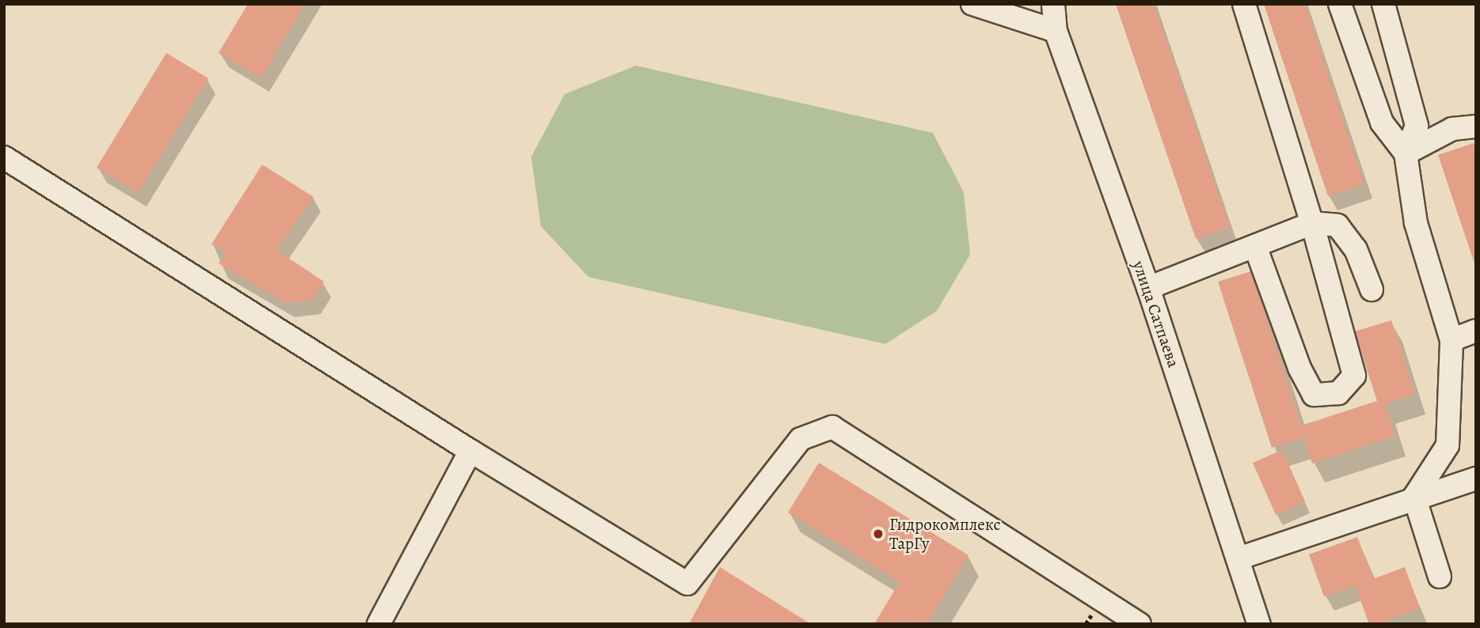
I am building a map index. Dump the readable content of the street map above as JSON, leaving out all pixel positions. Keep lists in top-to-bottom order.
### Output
{
  "streets": {
    "street": ["улица Сатпаева"]
  },
  "places": ["Гидрокомплекс ТарГу"]
}
